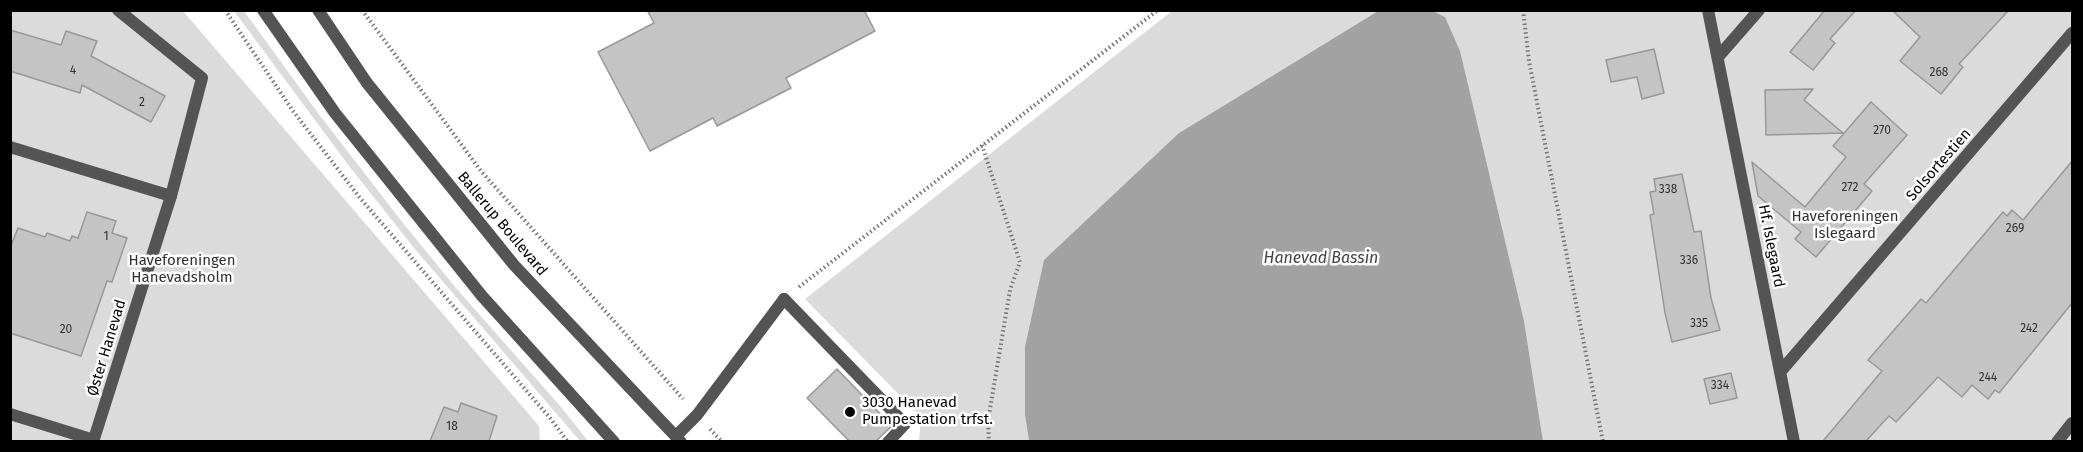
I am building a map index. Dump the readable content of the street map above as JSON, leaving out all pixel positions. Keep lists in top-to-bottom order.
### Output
{
  "streets": {
    "street": [
      "Solsortestien",
      "Ballerup Boulevard",
      "Hf. Islegaard",
      "Øster Hanevad"
    ]
  },
  "crossings": [
    ["Solsortestien", "Hf. Islegaard"]
  ],
  "water": ["Hanevad Bassin"],
  "parks": ["Haveforeningen Islegaard", "Haveforeningen Hanevadsholm"],
  "places": ["3030 Hanevad Pumpestation trfst."],
  "house_numbers": [
    "4",
    "268",
    "2",
    "270",
    "272",
    "338",
    "269",
    "1",
    "336",
    "335",
    "242",
    "20",
    "244",
    "334",
    "18"
  ]
}
